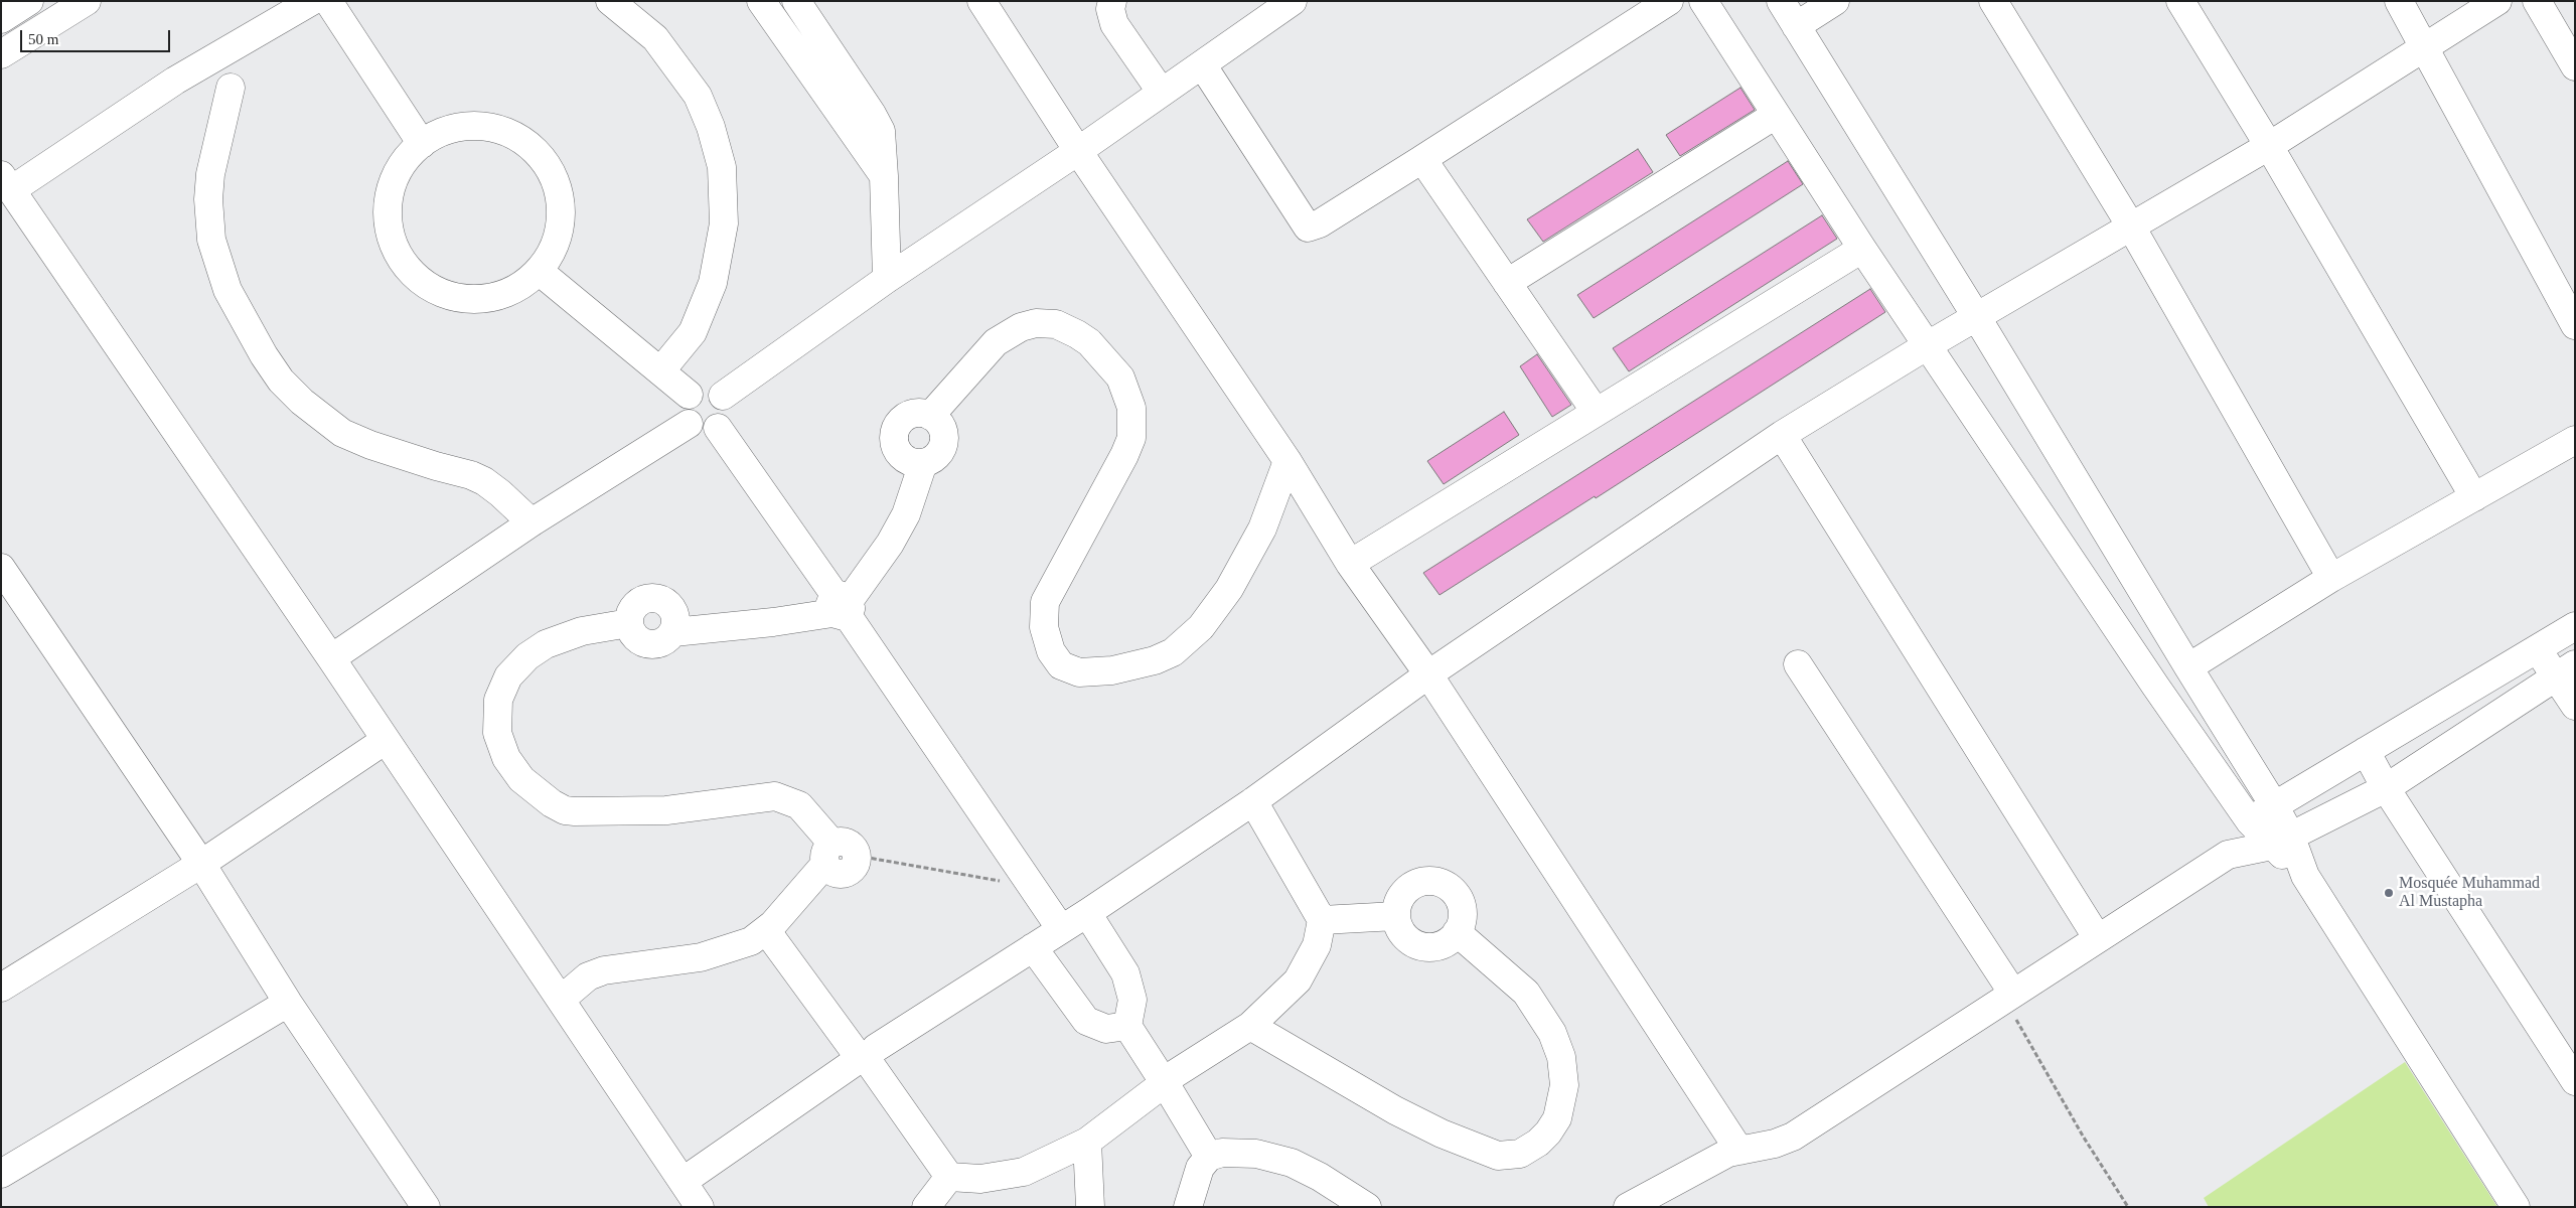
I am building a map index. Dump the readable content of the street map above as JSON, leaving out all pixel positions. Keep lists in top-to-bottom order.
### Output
{
  "places": ["Mosquée Muhammad Al Mustapha"],
  "scale_bar": "50 m"
}
